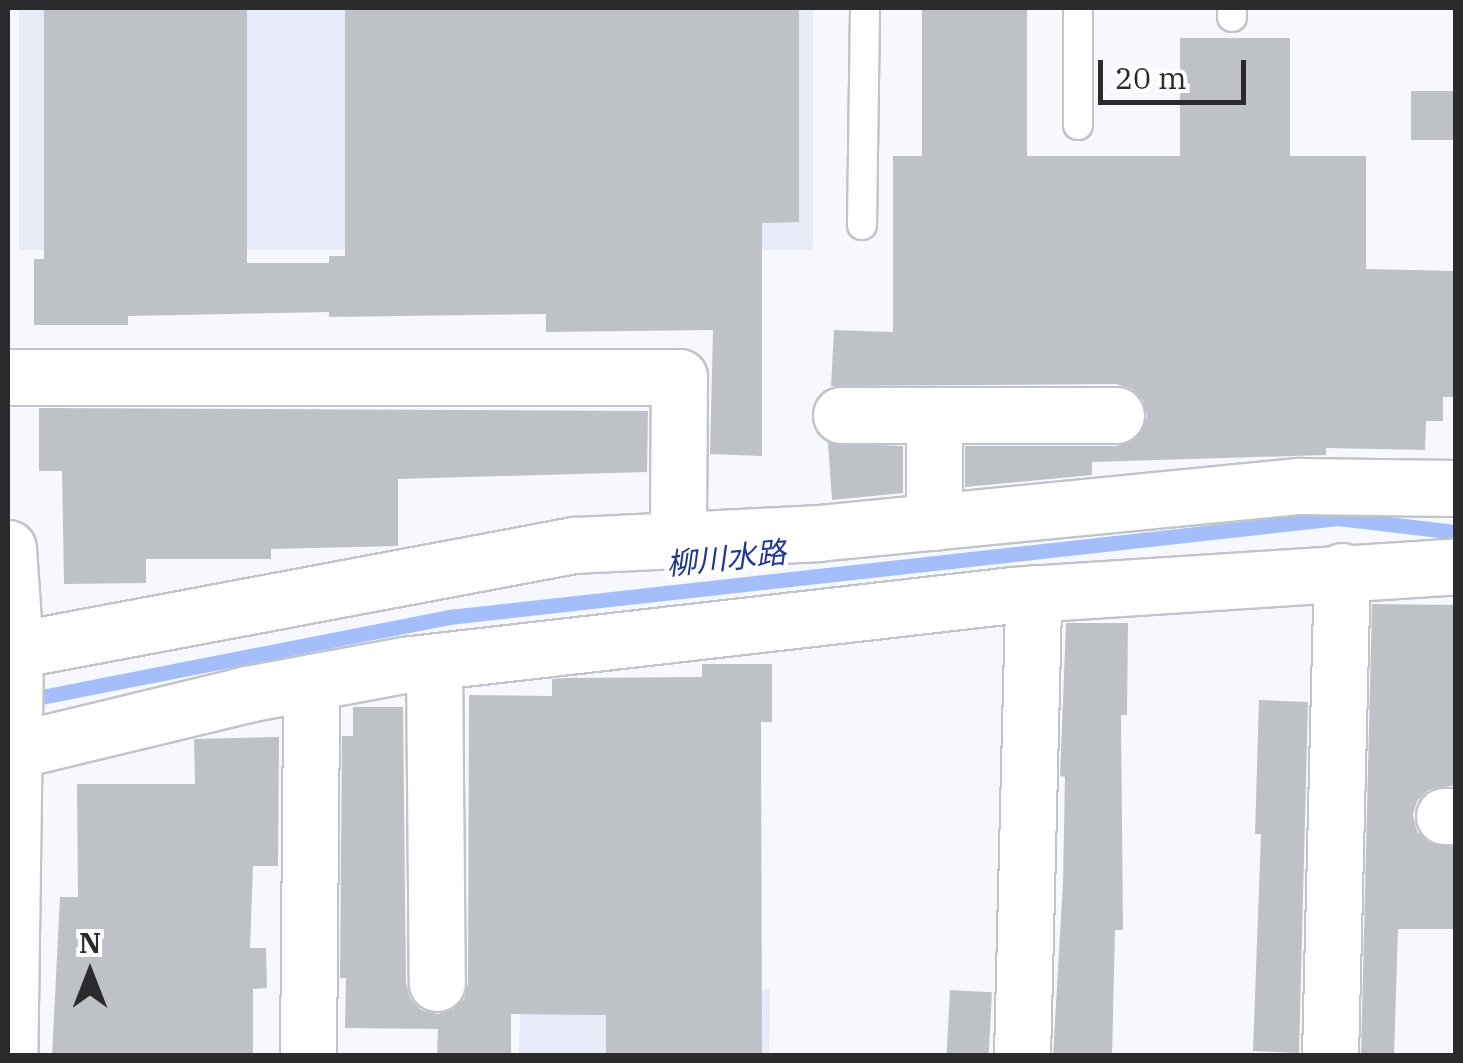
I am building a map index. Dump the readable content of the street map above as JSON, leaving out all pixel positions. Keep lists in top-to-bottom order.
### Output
{
  "water": ["柳川水路"],
  "scale_bar": "20 m",
  "north": "top"
}
